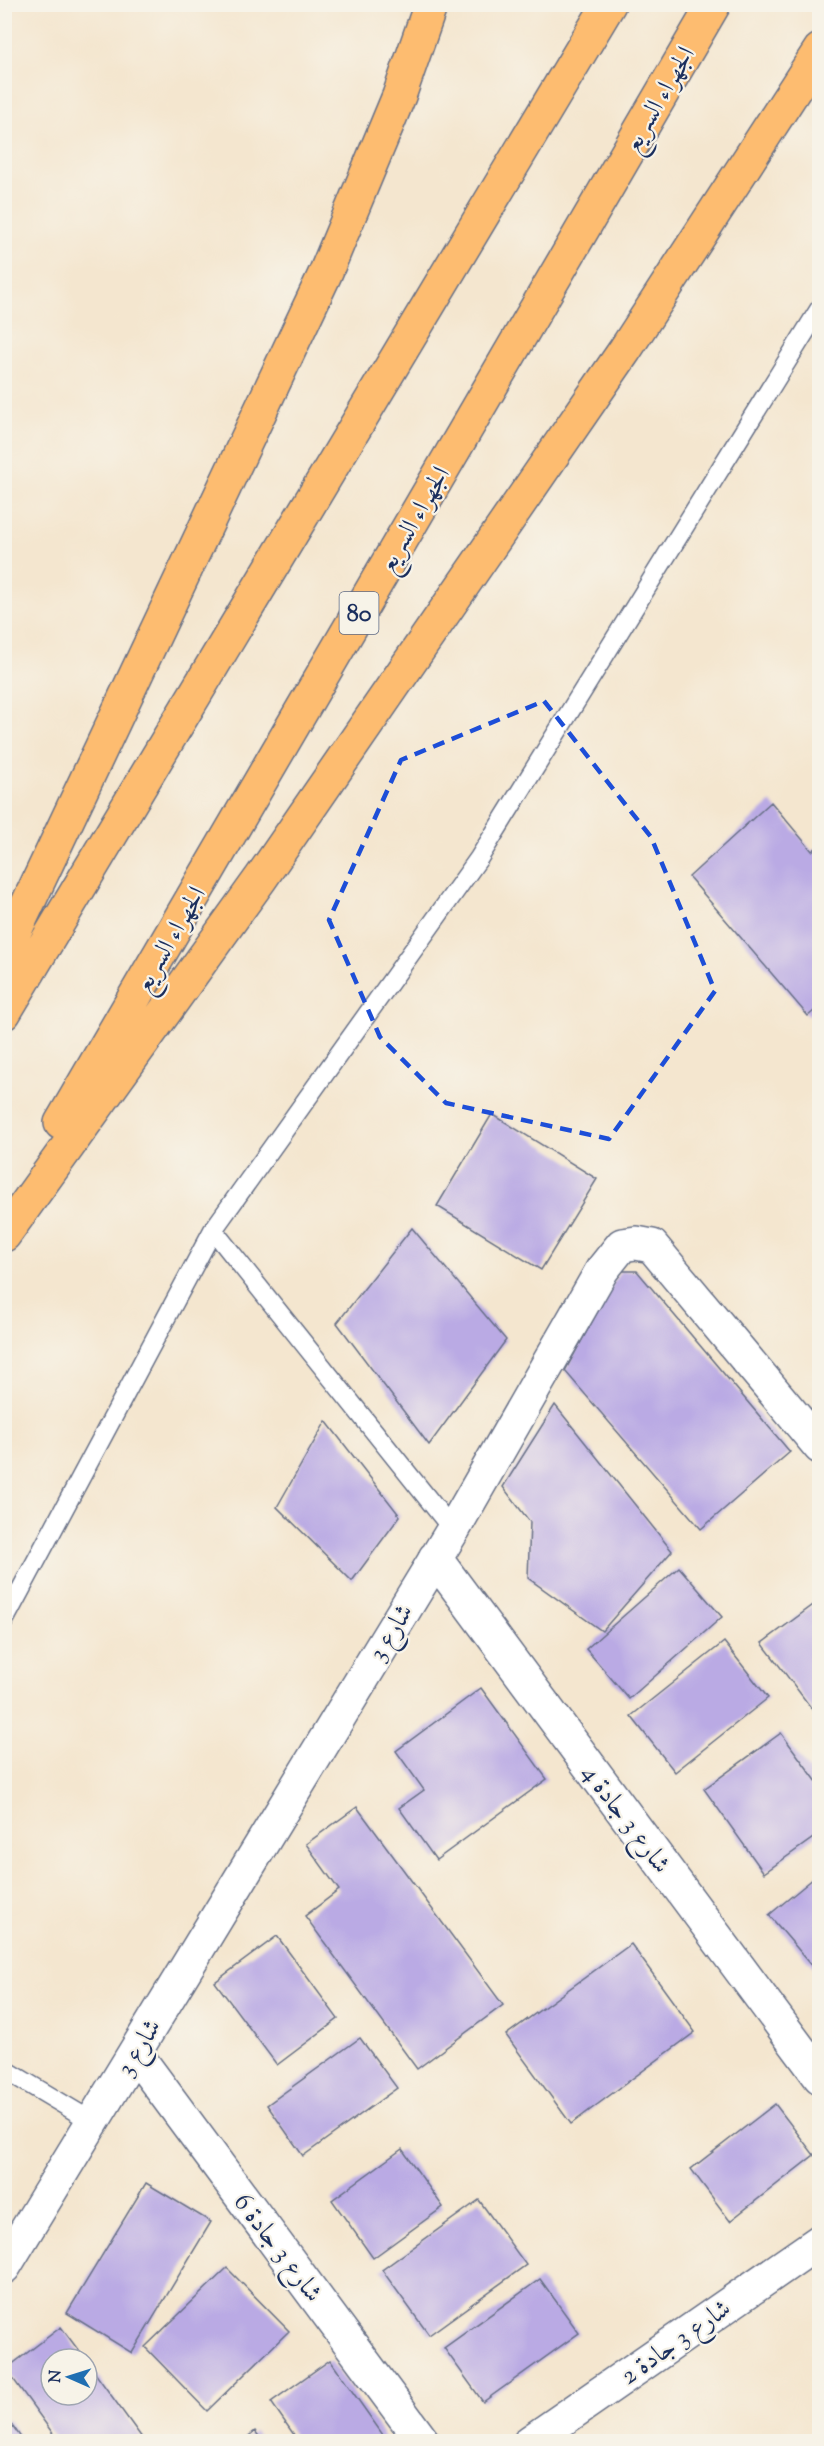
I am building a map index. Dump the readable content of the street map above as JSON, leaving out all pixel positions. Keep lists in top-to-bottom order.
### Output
{
  "streets": {
    "highway": ["الجهراء السريع", "80"],
    "street": [
      "شارع 3",
      "شارع 3 جادة 4",
      "شارع 3 جادة 6",
      "شارع 3 جادة 2"
    ]
  },
  "crossings": [
    ["شارع 3", "شارع 3 جادة 4"],
    ["شارع 3", "شارع 3 جادة 6"]
  ],
  "north": "left"
}
